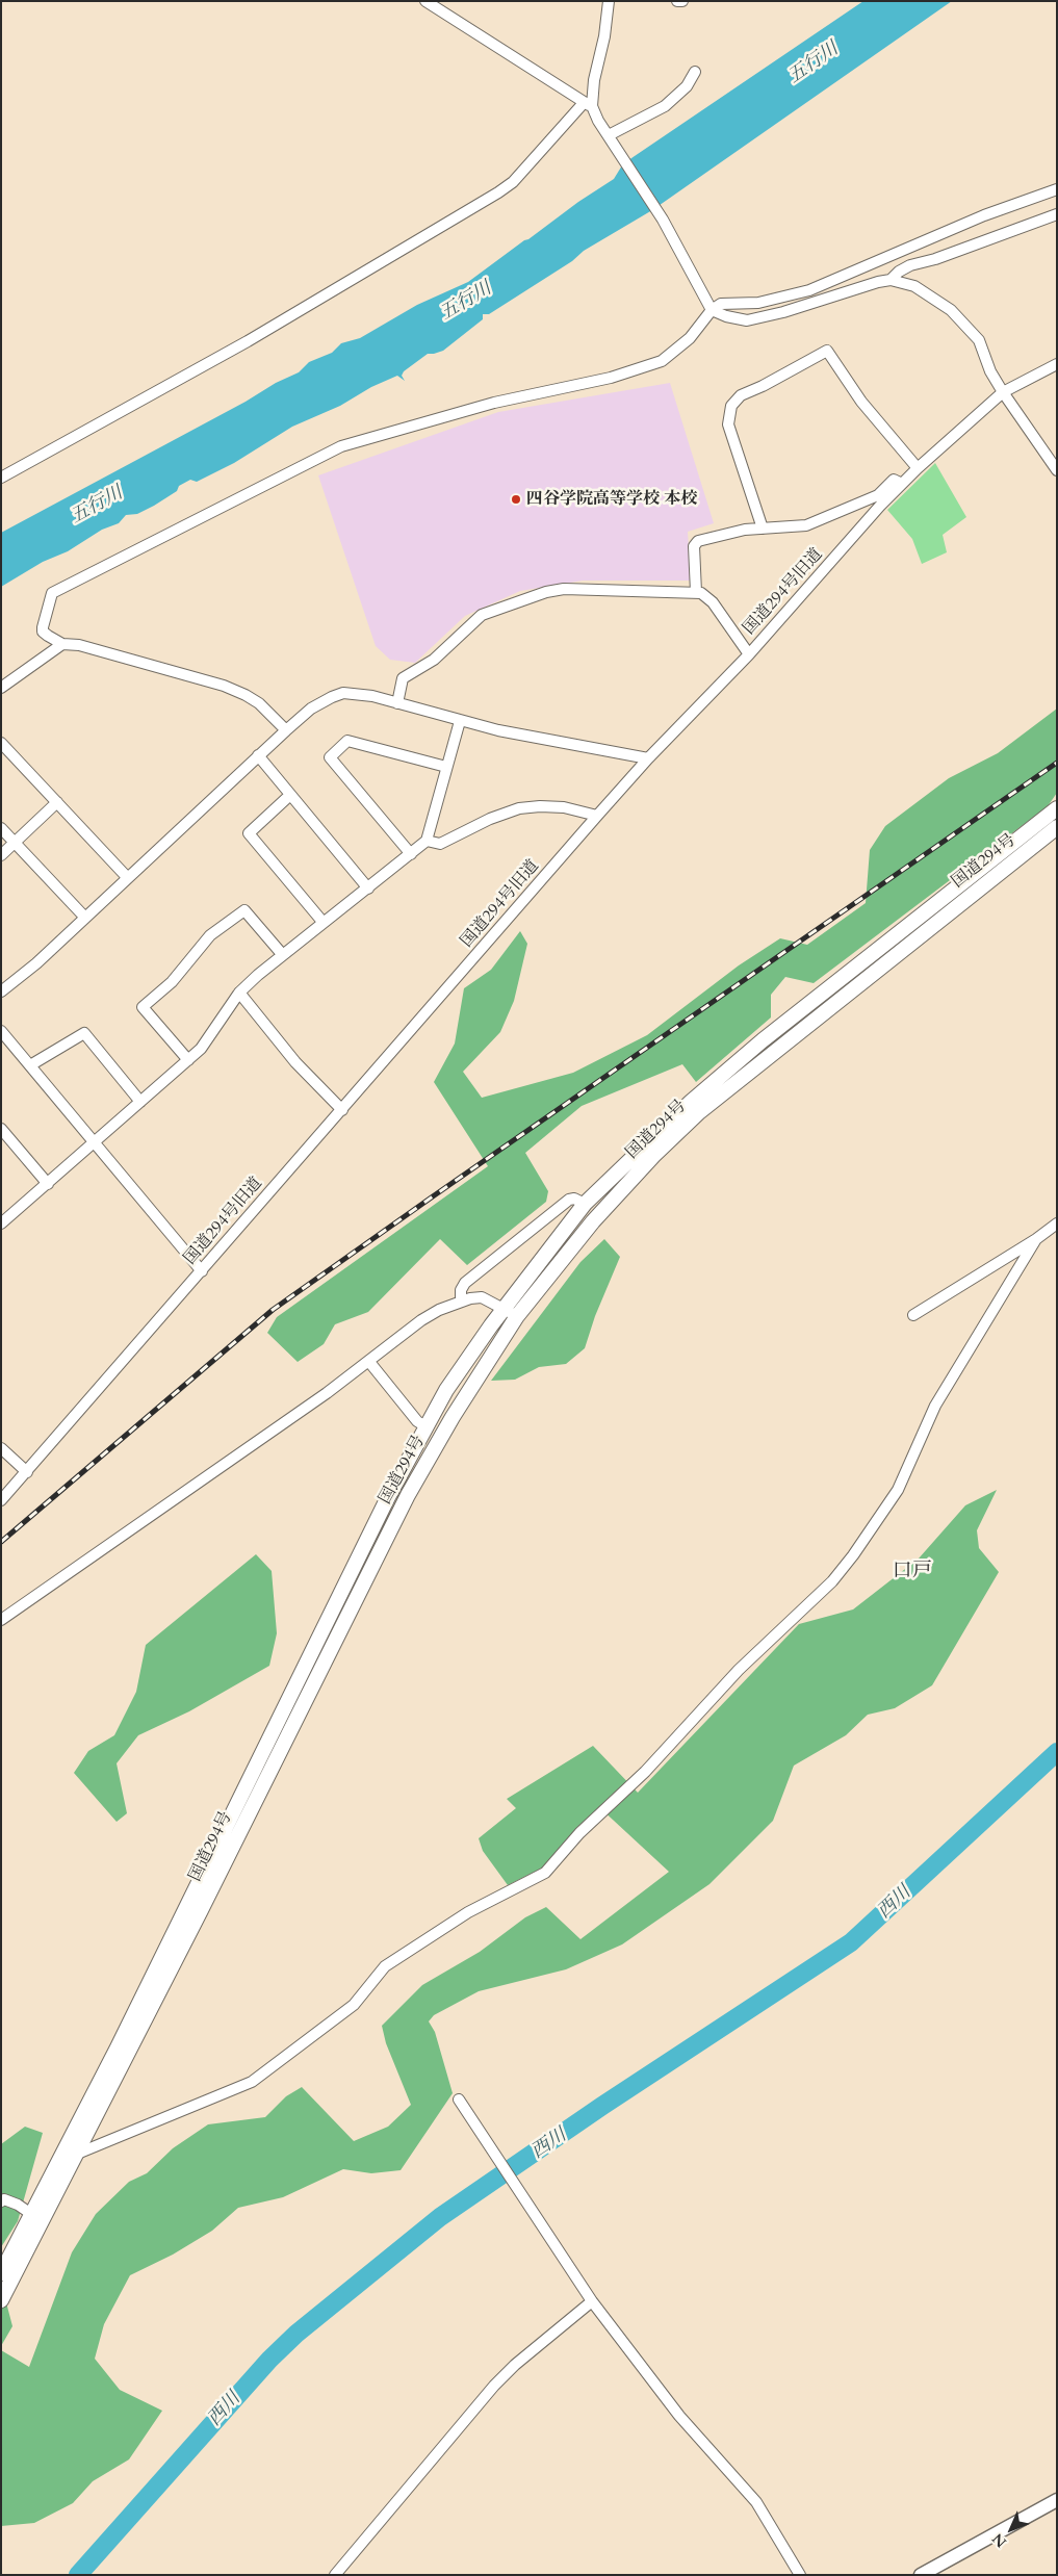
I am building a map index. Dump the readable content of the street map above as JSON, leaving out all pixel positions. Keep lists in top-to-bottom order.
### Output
{
  "streets": {
    "highway": ["国道294号"],
    "street": ["国道294号旧道"]
  },
  "districts": ["口戸"],
  "water": ["五行川", "西川"],
  "places": ["四谷学院高等学校 本校"],
  "north": "bottom left"
}
